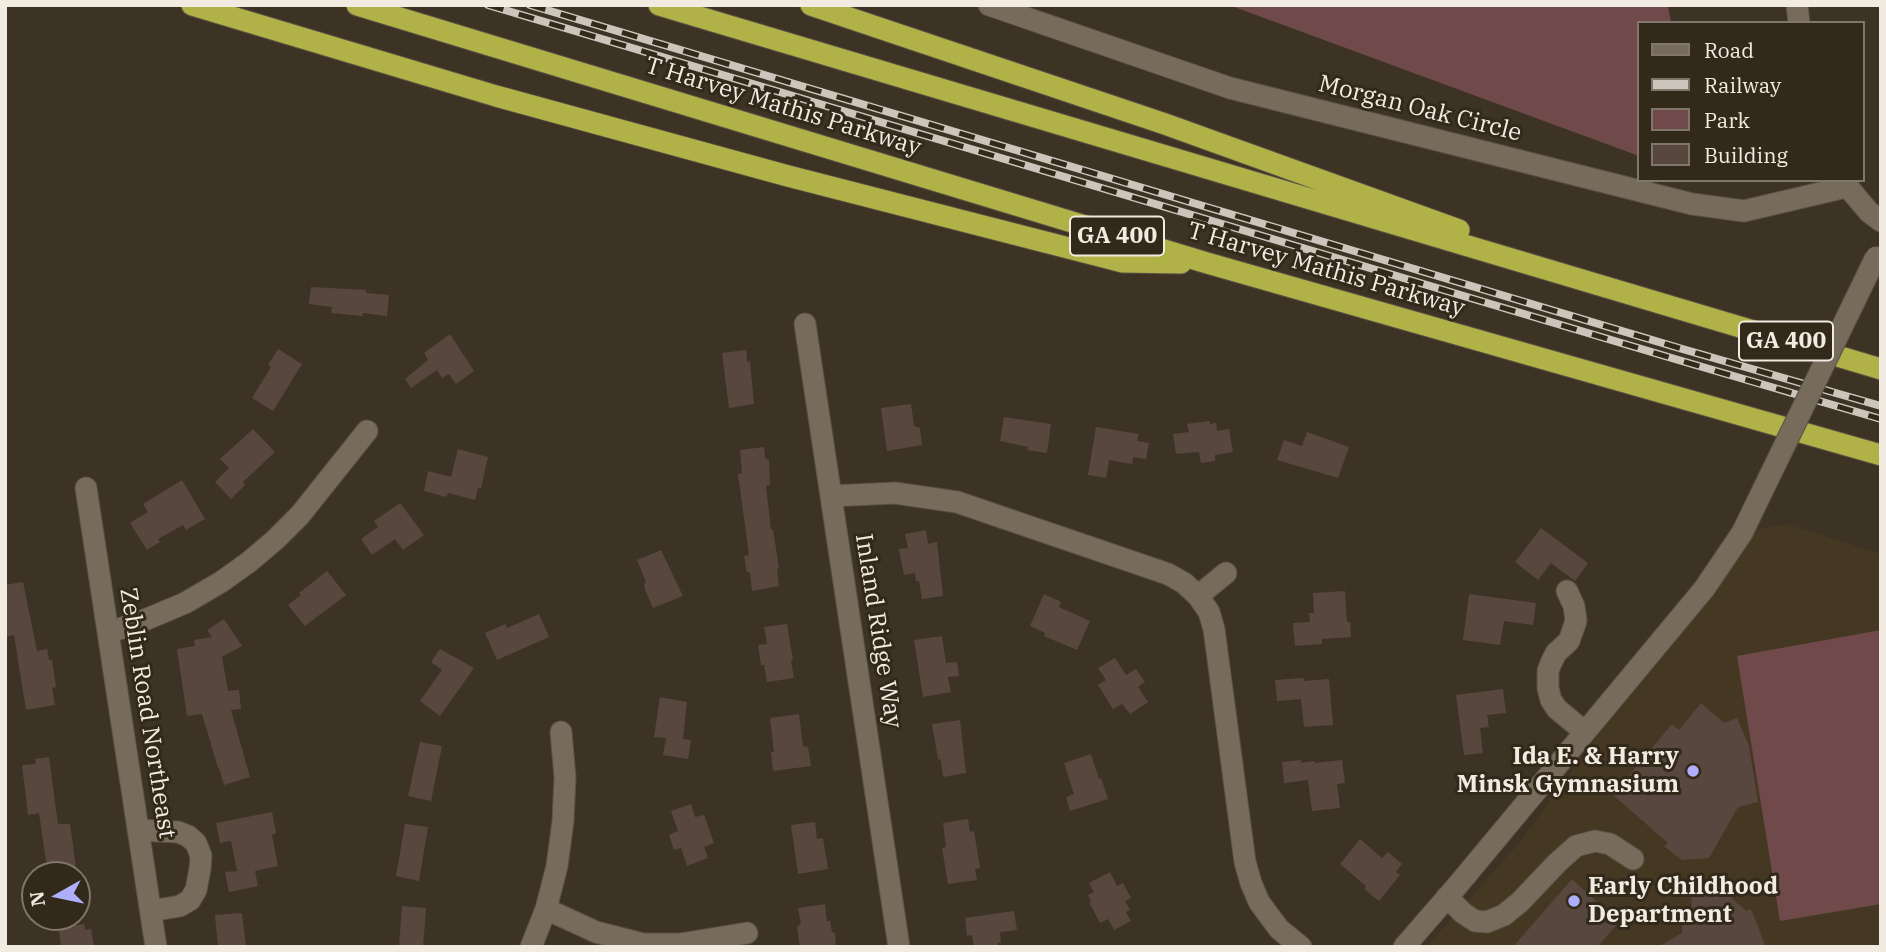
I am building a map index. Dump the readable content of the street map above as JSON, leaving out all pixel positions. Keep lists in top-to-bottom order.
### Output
{
  "streets": {
    "highway": ["T Harvey Mathis Parkway", "GA 400"],
    "street": ["Morgan Oak Circle", "Inland Ridge Way", "Zeblin Road Northeast"]
  },
  "places": ["Ida E. & Harry Minsk Gymnasium", "Early Childhood Department"],
  "legend": [
    "Road",
    "Railway",
    "Park",
    "Building"
  ],
  "north": "left"
}
